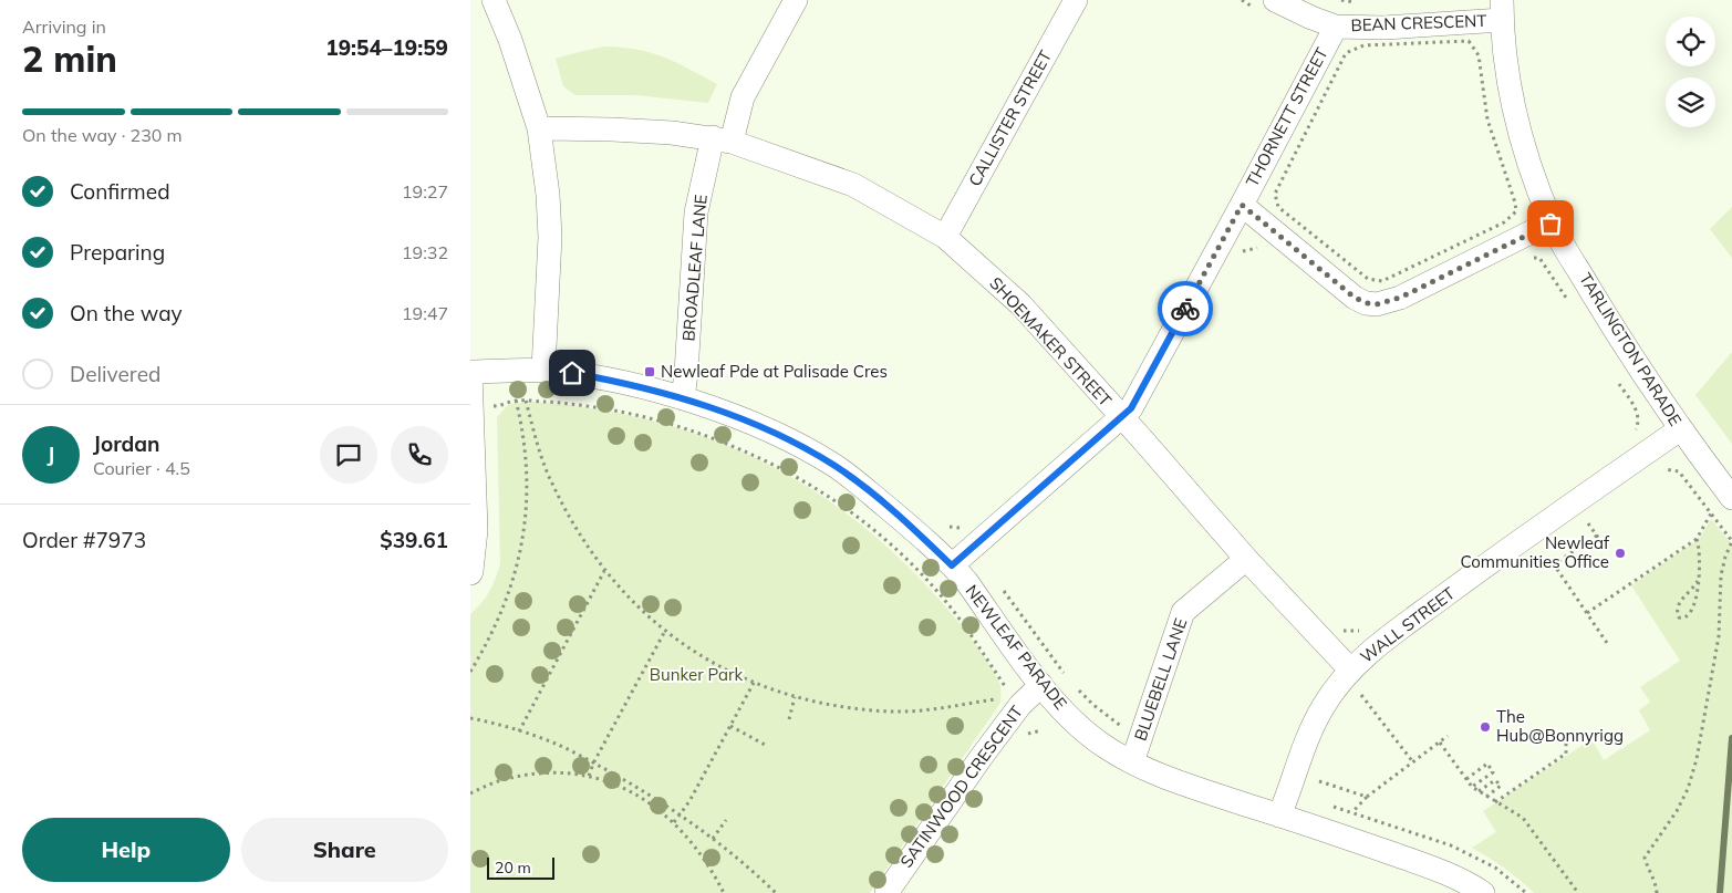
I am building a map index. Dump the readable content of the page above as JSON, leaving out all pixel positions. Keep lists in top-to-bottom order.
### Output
{
  "streets": {
    "street": [
      "BEAN CRESCENT",
      "THORNETT STREET",
      "CALLISTER STREET",
      "BROADLEAF LANE",
      "SHOEMAKER STREET",
      "TARLINGTON PARADE",
      "WALL STREET",
      "NEWLEAF PARADE",
      "BLUEBELL LANE",
      "SATINWOOD CRESCENT"
    ]
  },
  "crossings": [
    ["BEAN CRESCENT", "THORNETT STREET"],
    ["BEAN CRESCENT", "TARLINGTON PARADE"],
    ["THORNETT STREET", "SHOEMAKER STREET"],
    ["THORNETT STREET", "NEWLEAF PARADE"],
    ["CALLISTER STREET", "SHOEMAKER STREET"],
    ["BROADLEAF LANE", "SHOEMAKER STREET"],
    ["BROADLEAF LANE", "NEWLEAF PARADE"],
    ["SHOEMAKER STREET", "WALL STREET"],
    ["SHOEMAKER STREET", "BLUEBELL LANE"],
    ["TARLINGTON PARADE", "WALL STREET"],
    ["WALL STREET", "NEWLEAF PARADE"],
    ["NEWLEAF PARADE", "BLUEBELL LANE"],
    ["NEWLEAF PARADE", "SATINWOOD CRESCENT"]
  ],
  "parks": ["Bunker Park"],
  "places": {
    "transit": ["Newleaf Pde at Palisade Cres"],
    "other": ["Newleaf Communities Office", "The Hub@Bonnyrigg"]
  },
  "scale_bar": "20 m",
  "page": {
    "heading": ["2 min", "Arriving in", "19:54–19:59"],
    "panel": [
      "Jordan",
      "Courier · 4.5",
      "Order #7973",
      "$39.61"
    ],
    "bar": "On the way · 230 m",
    "list": [
      ["Confirmed", "19:27"],
      ["Preparing", "19:32"],
      ["On the way", "19:47"],
      "Delivered"
    ],
    "round": "J",
    "buttons": ["Help", "Share"],
    "scale": "20 m"
  }
}
